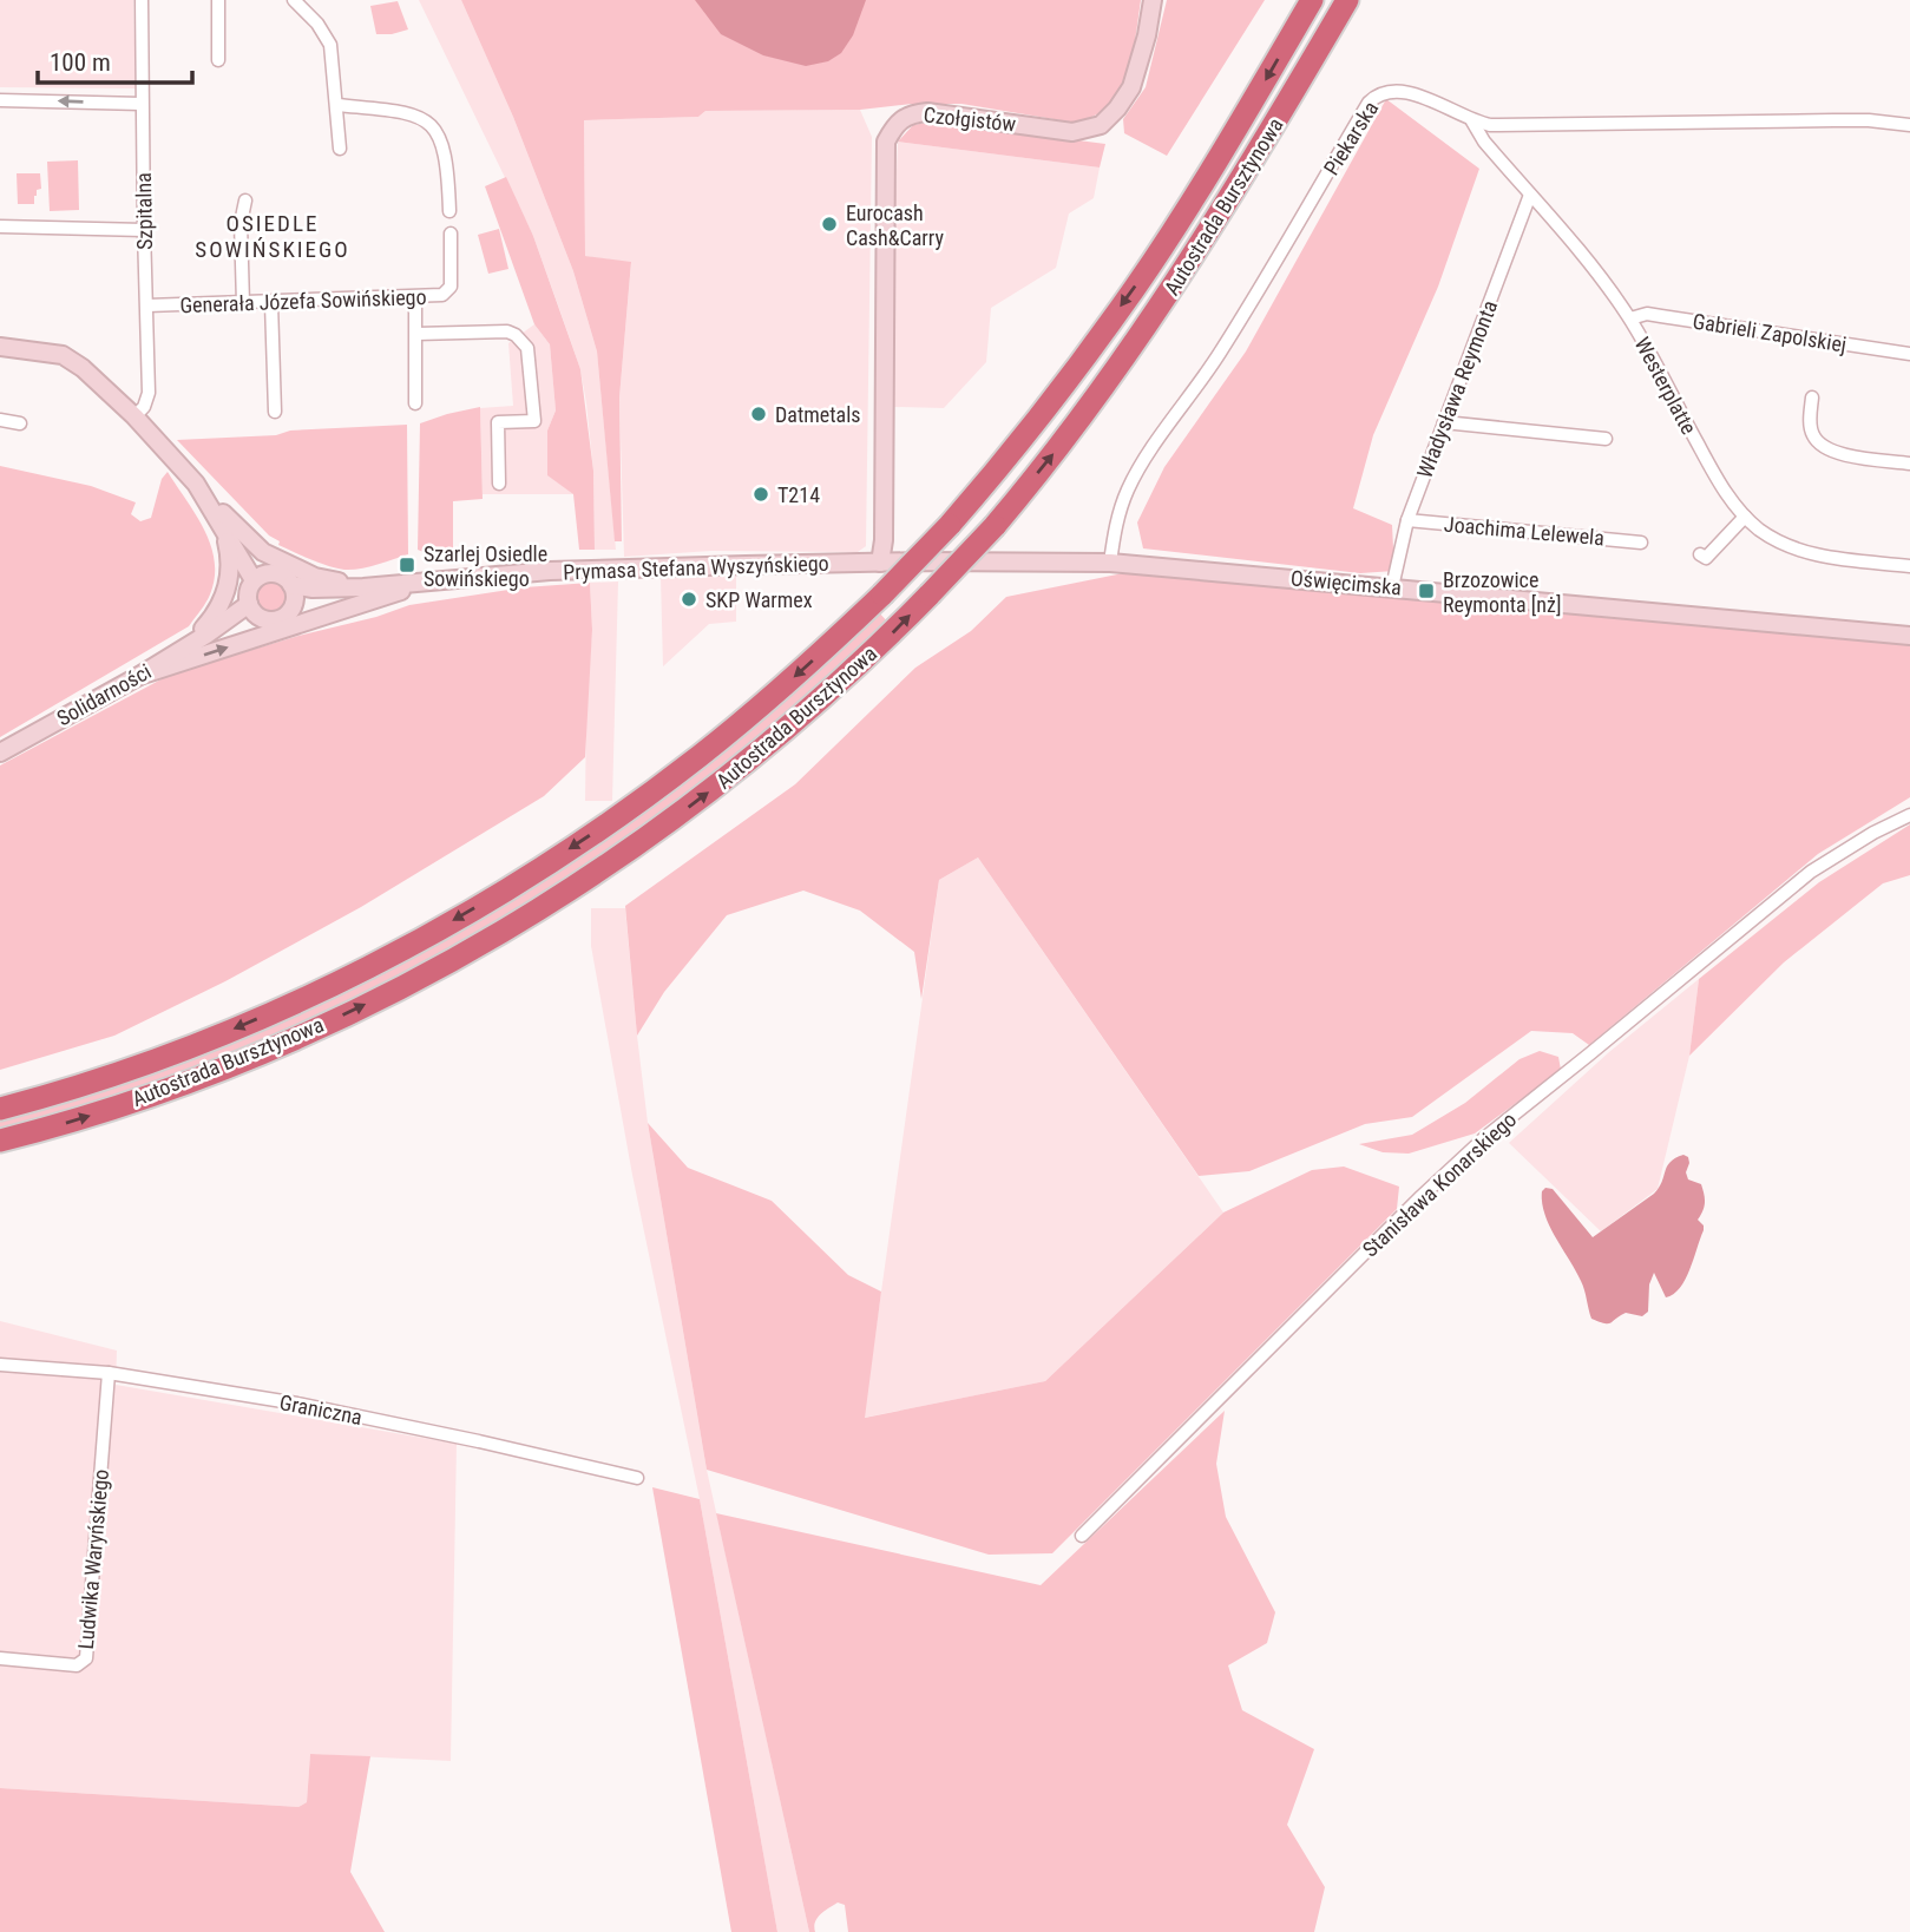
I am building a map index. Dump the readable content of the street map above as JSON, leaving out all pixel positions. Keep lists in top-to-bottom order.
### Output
{
  "streets": {
    "highway": ["Autostrada Bursztynowa"],
    "street": [
      "Czołgistów",
      "Piekarska",
      "Szpitalna",
      "Generała Józefa Sowińskiego",
      "Gabrieli Zapolskiej",
      "Westerplatte",
      "Władysława Reymonta",
      "Joachima Lelewela",
      "Prymasa Stefana Wyszyńskiego",
      "Oświęcimska",
      "Solidarności",
      "Stanisława Konarskiego",
      "Graniczna",
      "Ludwika Waryńskiego"
    ]
  },
  "crossings": [
    ["Czołgistów", "Prymasa Stefana Wyszyńskiego"],
    ["Czołgistów", "Oświęcimska"],
    ["Piekarska", "Westerplatte"],
    ["Piekarska", "Oświęcimska"],
    ["Szpitalna", "Generała Józefa Sowińskiego"],
    ["Gabrieli Zapolskiej", "Westerplatte"],
    ["Westerplatte", "Władysława Reymonta"],
    ["Władysława Reymonta", "Joachima Lelewela"],
    ["Władysława Reymonta", "Oświęcimska"],
    ["Prymasa Stefana Wyszyńskiego", "Oświęcimska"],
    ["Prymasa Stefana Wyszyńskiego", "Solidarności"],
    ["Graniczna", "Ludwika Waryńskiego"]
  ],
  "districts": ["OSIEDLE SOWIŃSKIEGO"],
  "places": {
    "other": [
      "Eurocash Cash&Carry",
      "Datmetals",
      "T214",
      "SKP Warmex"
    ],
    "transit": ["Szarlej Osiedle Sowińskiego", "Brzozowice Reymonta [nż]"]
  },
  "scale_bar": "100 m"
}
